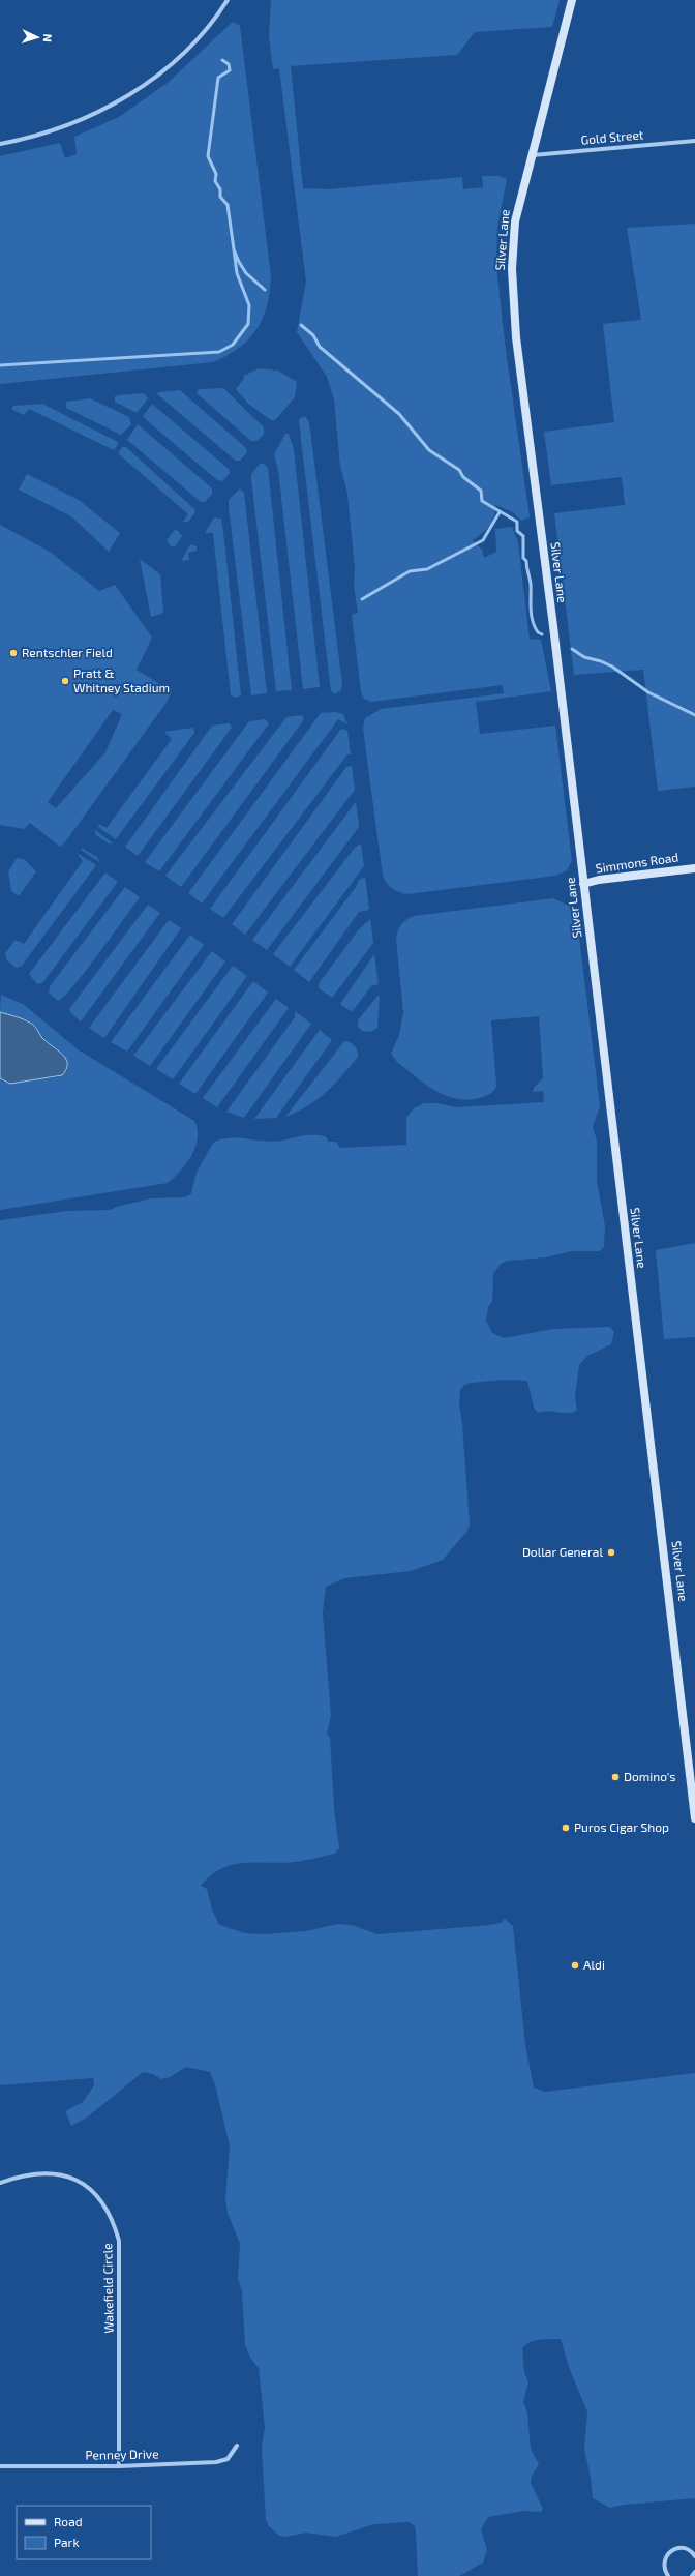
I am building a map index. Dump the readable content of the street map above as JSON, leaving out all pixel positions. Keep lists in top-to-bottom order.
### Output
{
  "streets": {
    "main road": ["Silver Lane", "Simmons Road"],
    "street": ["Gold Street", "Wakefield Circle", "Penney Drive"]
  },
  "crossings": [
    ["Gold Street", "Silver Lane"],
    ["Silver Lane", "Simmons Road"],
    ["Wakefield Circle", "Penney Drive"]
  ],
  "places": [
    "Rentschler Field",
    "Pratt & Whitney Stadium",
    "Dollar General",
    "Domino's",
    "Puros Cigar Shop",
    "Aldi"
  ],
  "legend": ["Road", "Park"],
  "north": "right"
}
